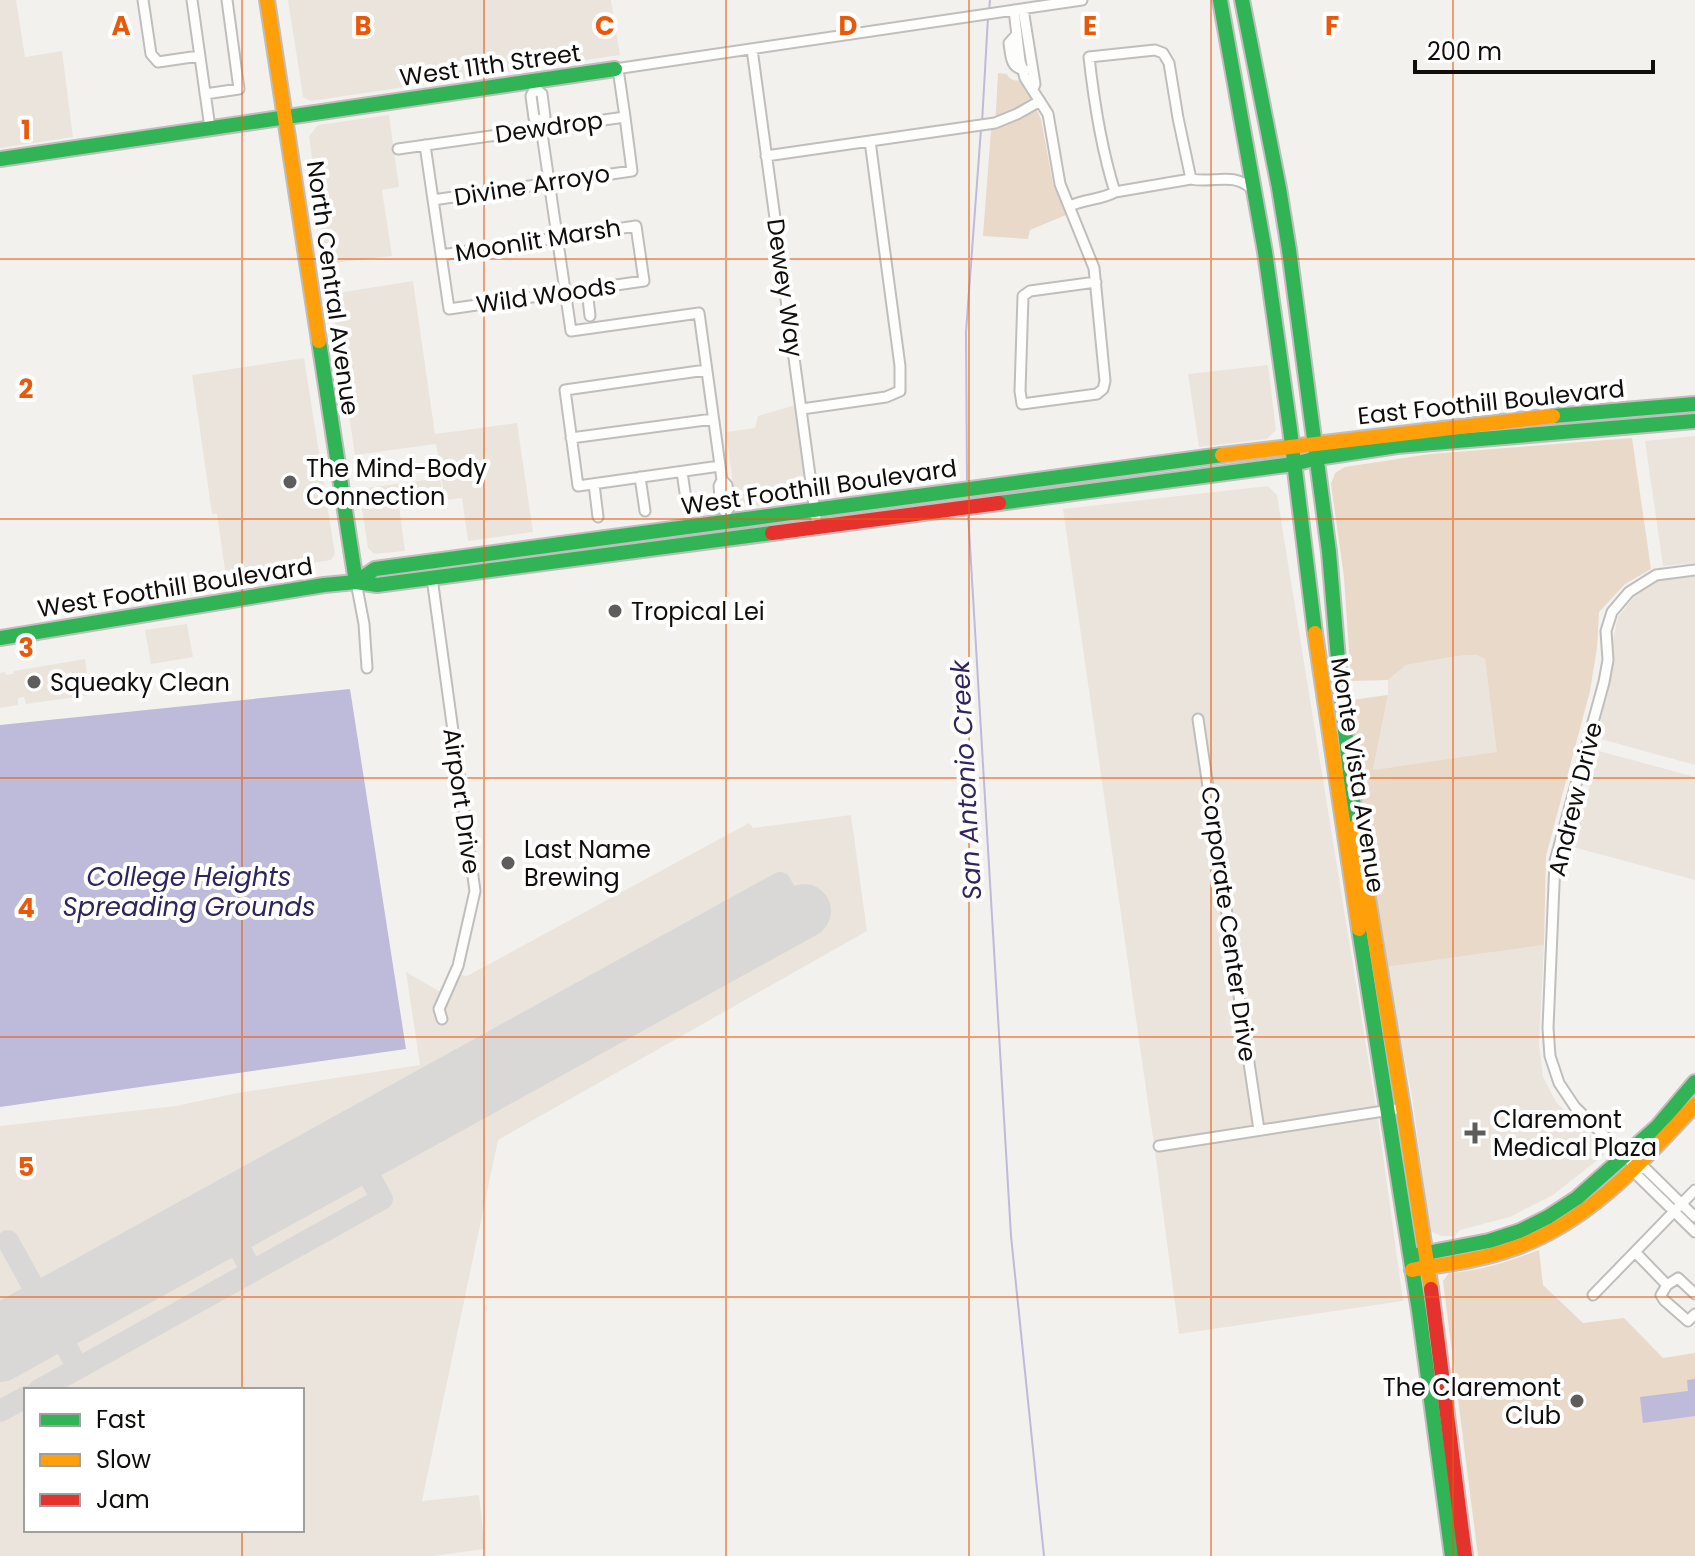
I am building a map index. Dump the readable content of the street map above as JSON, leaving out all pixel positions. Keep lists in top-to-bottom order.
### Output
{
  "streets": {
    "main road": [
      "West 11th Street",
      "North Central Avenue",
      "East Foothill Boulevard",
      "West Foothill Boulevard",
      "Monte Vista Avenue"
    ],
    "street": [
      "Dewdrop",
      "Divine Arroyo",
      "Moonlit Marsh",
      "Dewey Way",
      "Wild Woods",
      "Andrew Drive",
      "Airport Drive",
      "Corporate Center Drive"
    ]
  },
  "crossings": [
    ["West 11th Street", "Dewdrop"],
    ["West 11th Street", "North Central Avenue"],
    ["West 11th Street", "Dewey Way"],
    ["Dewdrop", "Divine Arroyo"],
    ["Moonlit Marsh", "Wild Woods"],
    ["North Central Avenue", "West Foothill Boulevard"],
    ["Dewey Way", "West Foothill Boulevard"],
    ["East Foothill Boulevard", "West Foothill Boulevard"],
    ["East Foothill Boulevard", "Monte Vista Avenue"],
    ["West Foothill Boulevard", "Monte Vista Avenue"],
    ["West Foothill Boulevard", "Airport Drive"]
  ],
  "water": ["San Antonio Creek", "College Heights Spreading Grounds"],
  "places": {
    "other": [
      "The Mind-Body Connection",
      "Tropical Lei",
      "Squeaky Clean",
      "Last Name Brewing",
      "The Claremont Club"
    ],
    "health": ["Claremont Medical Plaza"]
  },
  "legend": ["Fast", "Slow", "Jam"],
  "scale_bar": "200 m",
  "grid": {
    "columns": [
      "A",
      "B",
      "C",
      "D",
      "E",
      "F"
    ],
    "rows": [
      "1",
      "2",
      "3",
      "4",
      "5"
    ]
  }
}
